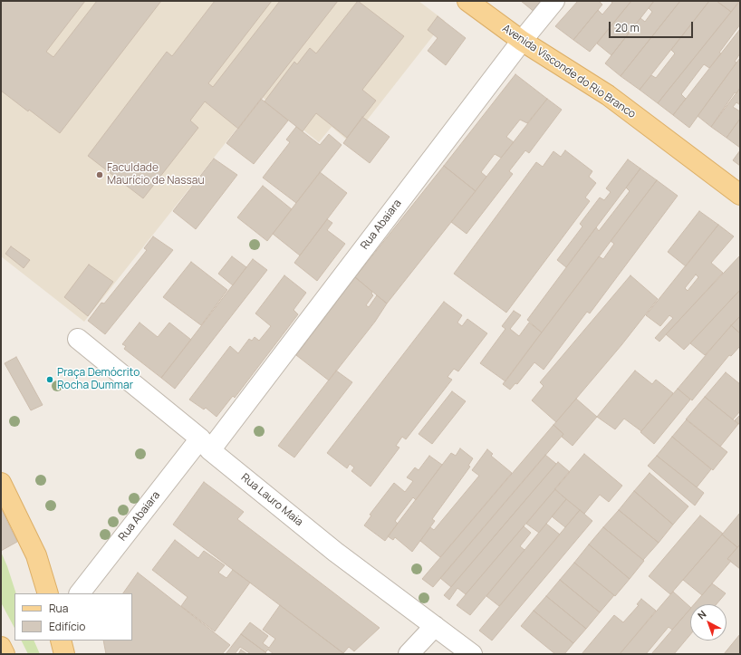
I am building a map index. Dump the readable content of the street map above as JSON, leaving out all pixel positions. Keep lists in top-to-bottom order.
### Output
{
  "streets": {
    "main road": ["Avenida Visconde do Rio Branco"],
    "street": ["Rua Abaiara", "Rua Lauro Maia"]
  },
  "crossings": [
    ["Avenida Visconde do Rio Branco", "Rua Abaiara"],
    ["Rua Abaiara", "Rua Lauro Maia"]
  ],
  "places": ["Faculdade Maurício de Nassau", "Praça Demócrito Rocha Dummar"],
  "legend": ["Rua", "Edifício"],
  "scale_bar": "20 m",
  "north": "top left"
}
